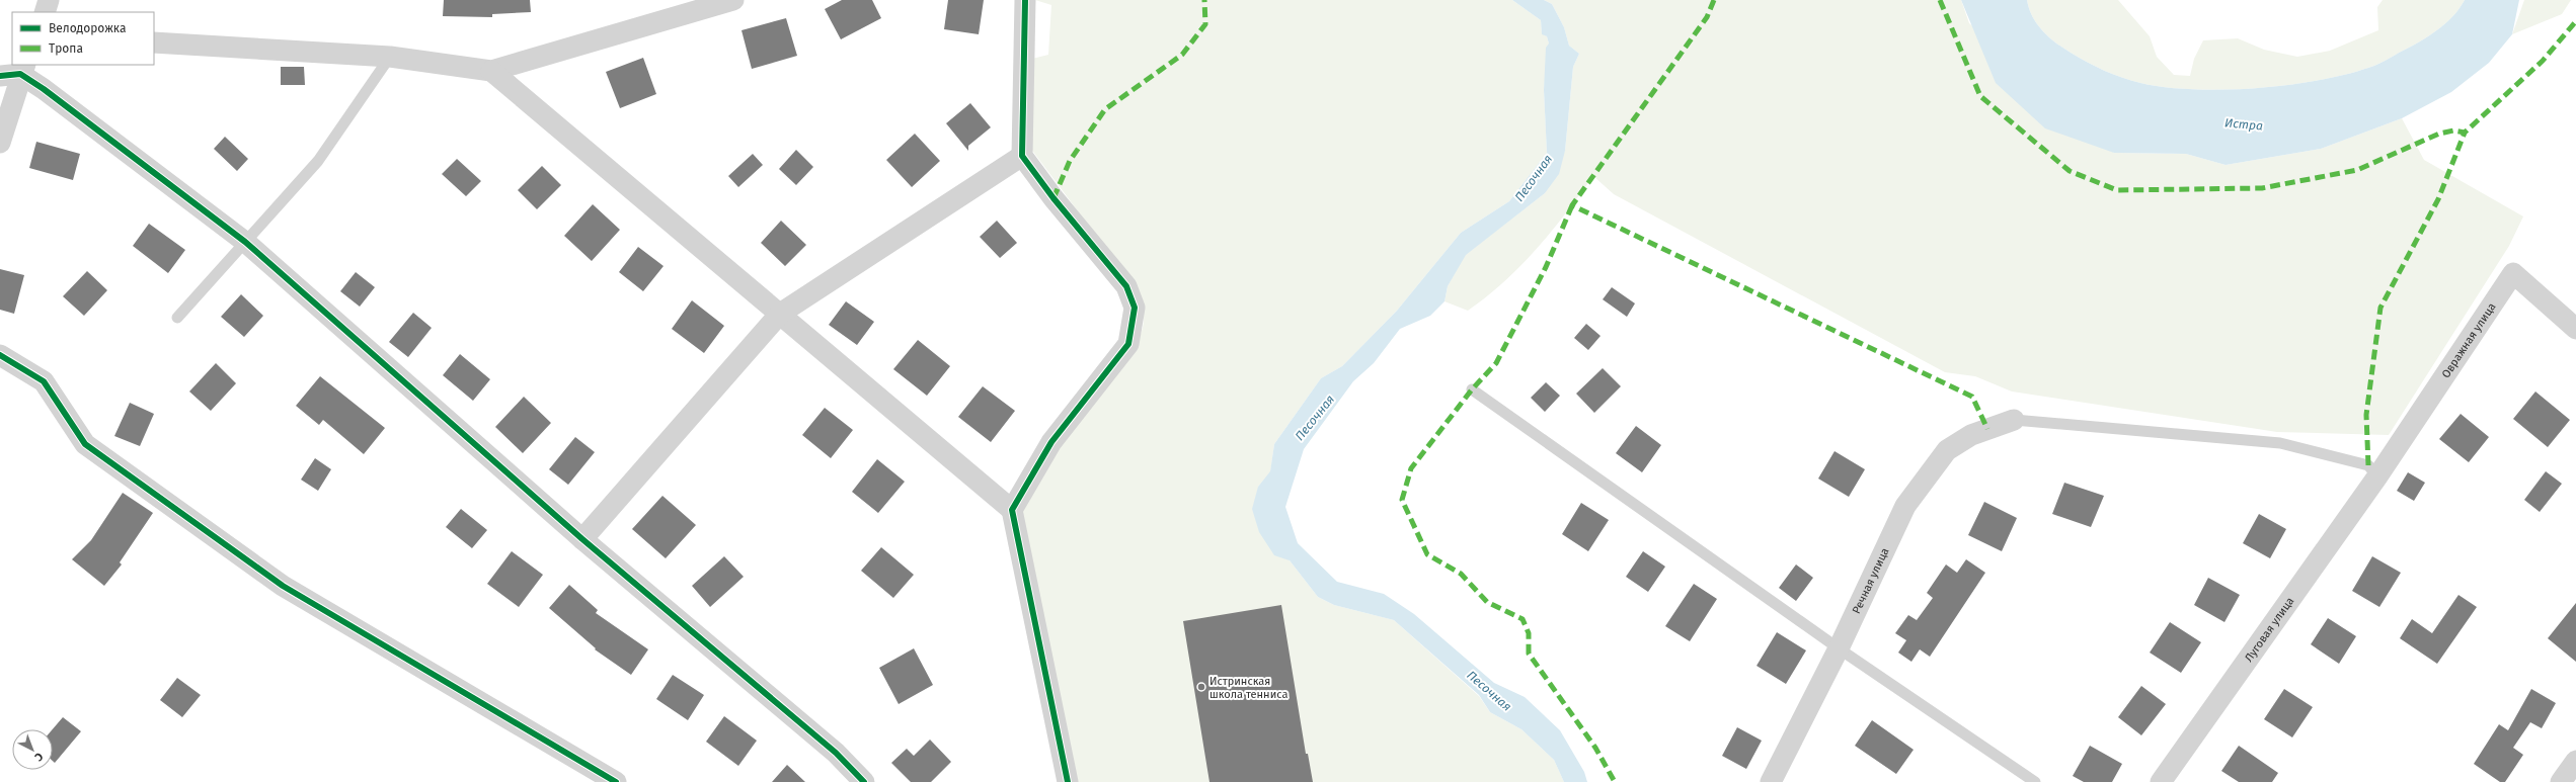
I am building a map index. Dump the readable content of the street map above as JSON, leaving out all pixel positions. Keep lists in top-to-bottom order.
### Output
{
  "streets": {
    "street": ["Овражная улица", "Речная улица", "Луговая улица"]
  },
  "crossings": [
    ["Овражная улица", "Луговая улица"]
  ],
  "water": ["Истра", "Песочная"],
  "places": ["Истринская школа тенниса"],
  "legend": ["Велодорожка", "Тропа"],
  "north": "bottom right"
}
